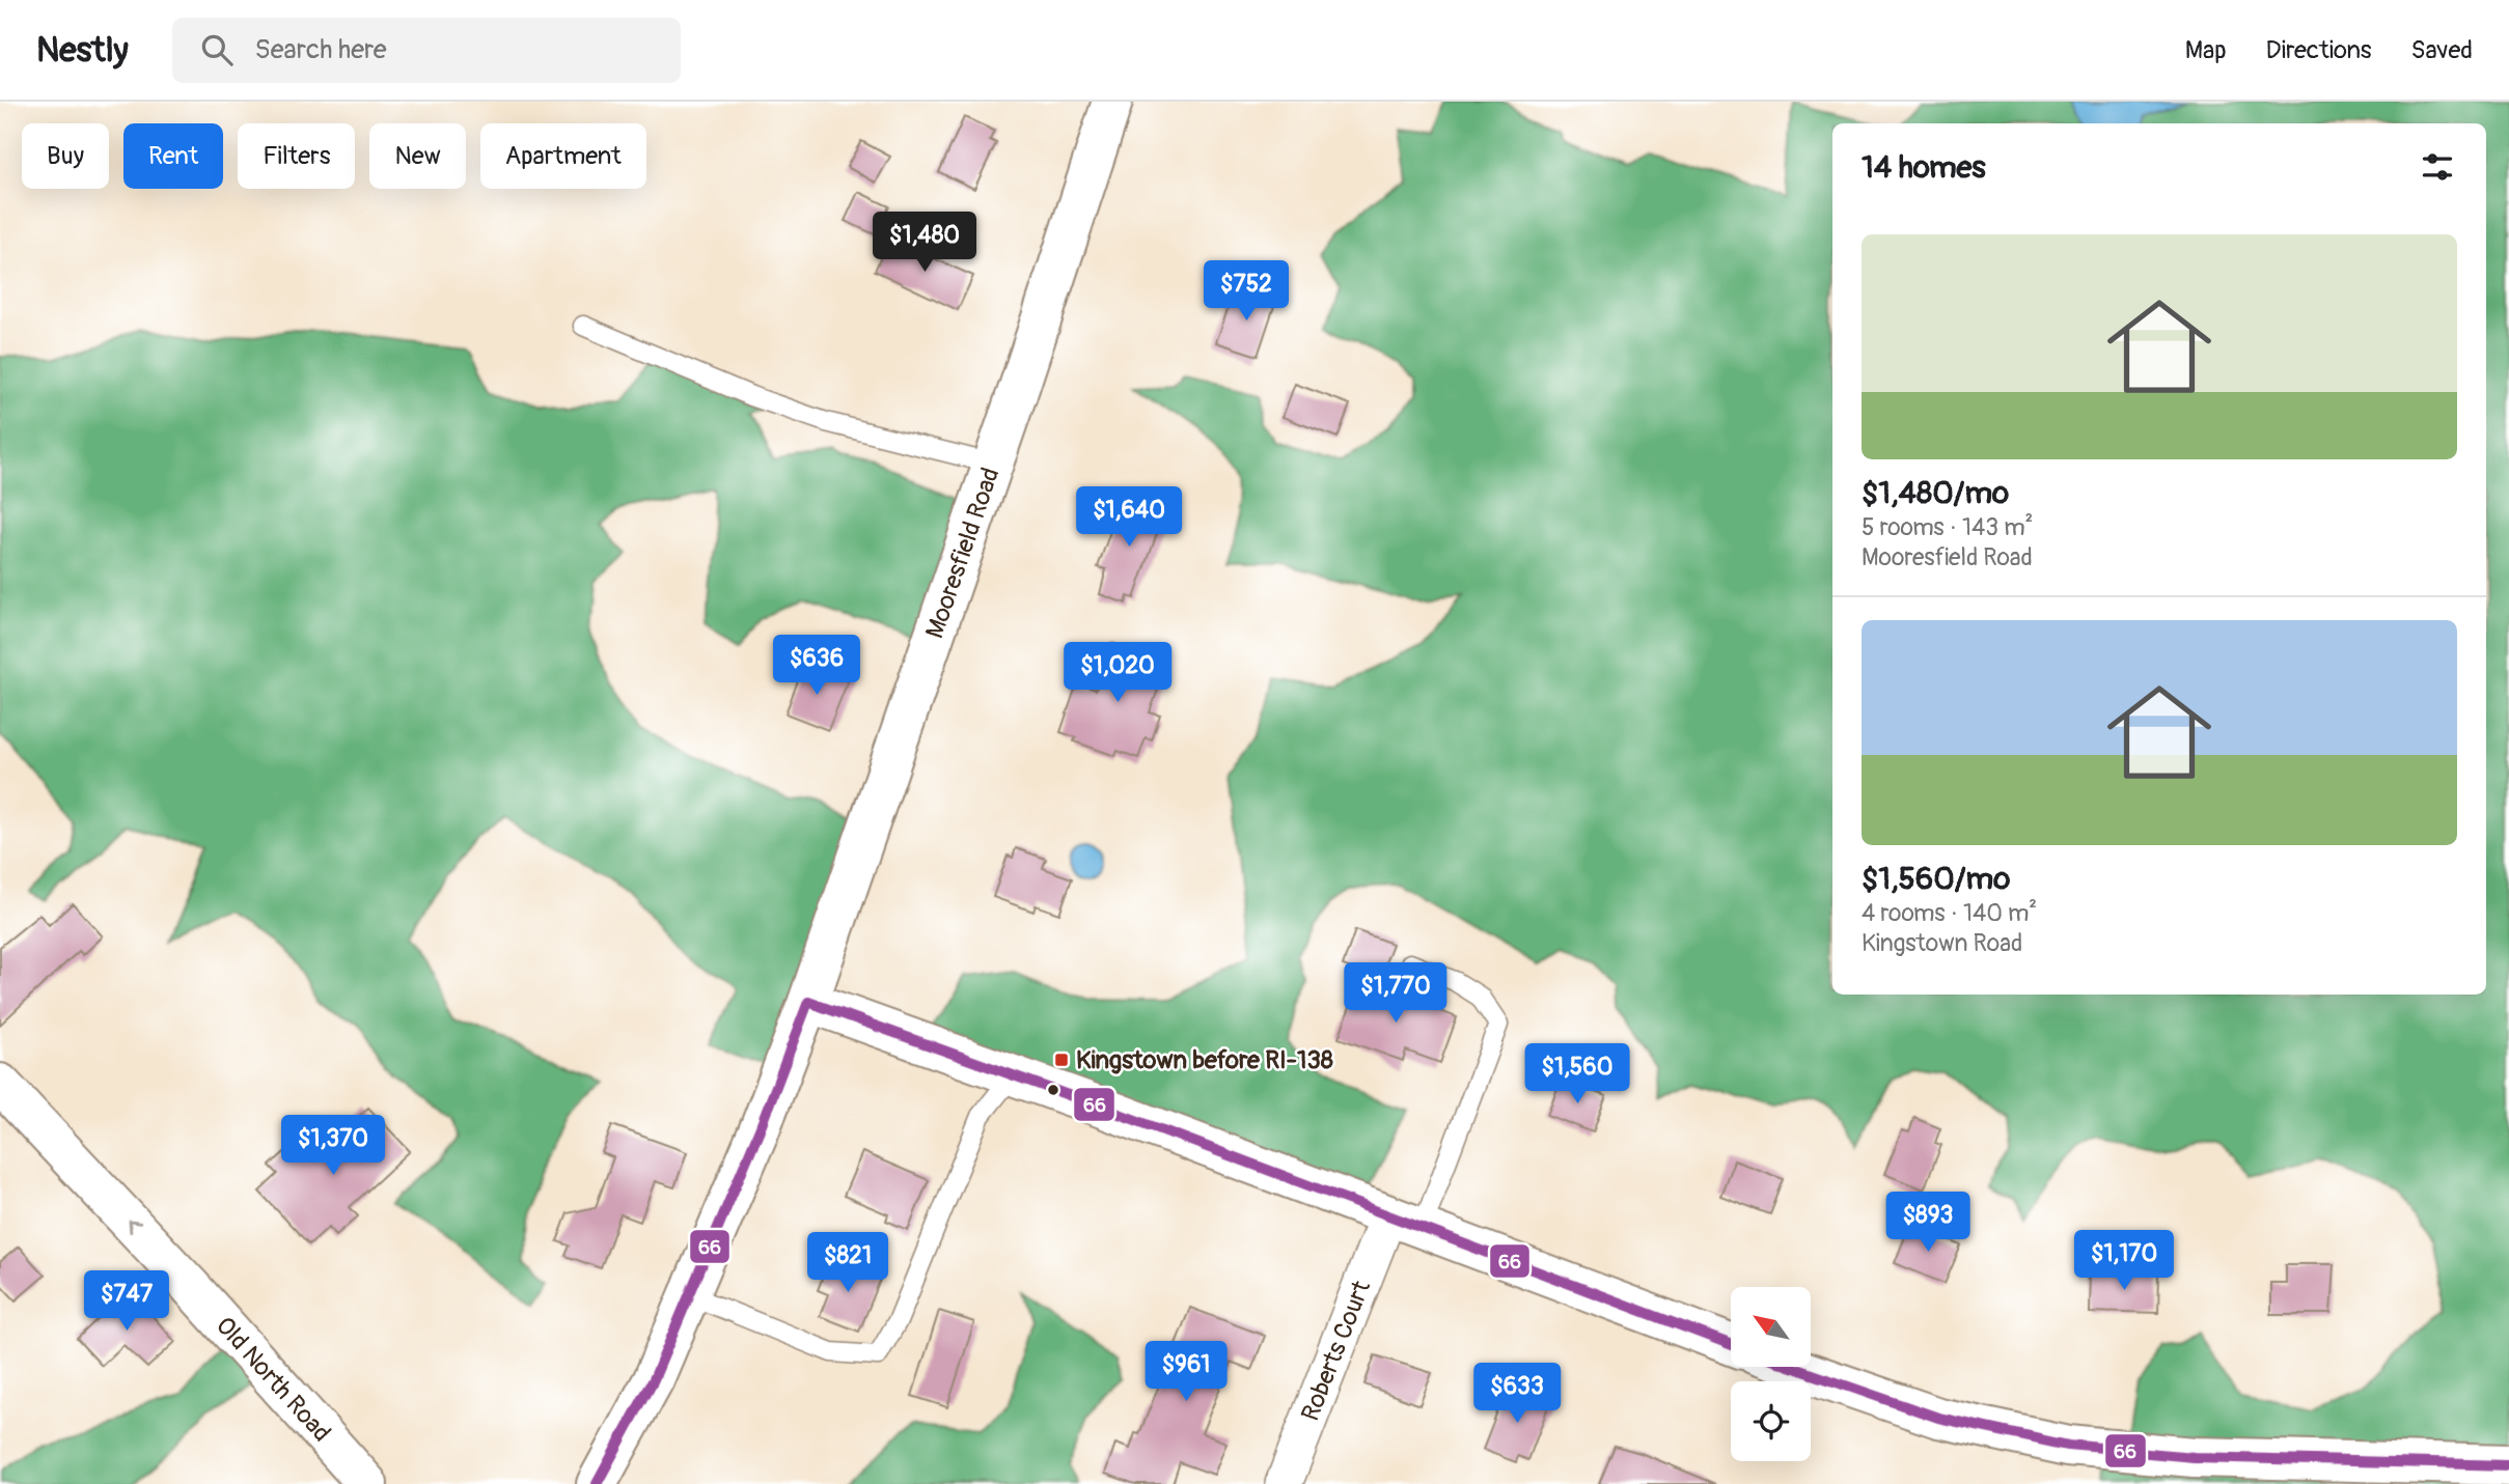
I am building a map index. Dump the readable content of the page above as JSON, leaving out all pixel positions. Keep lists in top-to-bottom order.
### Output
{
  "streets": {
    "main road": ["Mooresfield Road", "Old North Road"],
    "street": ["Roberts Court"]
  },
  "one_way": ["Old North Road"],
  "places": {
    "transit": ["Kingstown before RI-138"]
  },
  "lines": ["transit line 66"],
  "north": "top left",
  "page": {
    "header": "Nestly",
    "search": "Search here",
    "nav": ["Map", "Directions", "Saved"],
    "chip": [
      "Buy",
      "Rent",
      "Filters",
      "New",
      "Apartment"
    ],
    "heading": "14 homes",
    "list": [
      {
        "name": "$1,480/mo",
        "note": "5 rooms · 143 m² · Mooresfield Road"
      },
      {
        "name": "$1,560/mo",
        "note": "4 rooms · 140 m² · Kingstown Road"
      }
    ],
    "price": [
      "$1,480",
      "$752",
      "$1,640",
      "$636",
      "$1,020",
      "$1,770",
      "$1,560",
      "$1,370",
      "$893",
      "$1,170",
      "$821",
      "$747",
      "$961",
      "$633"
    ]
  }
}
